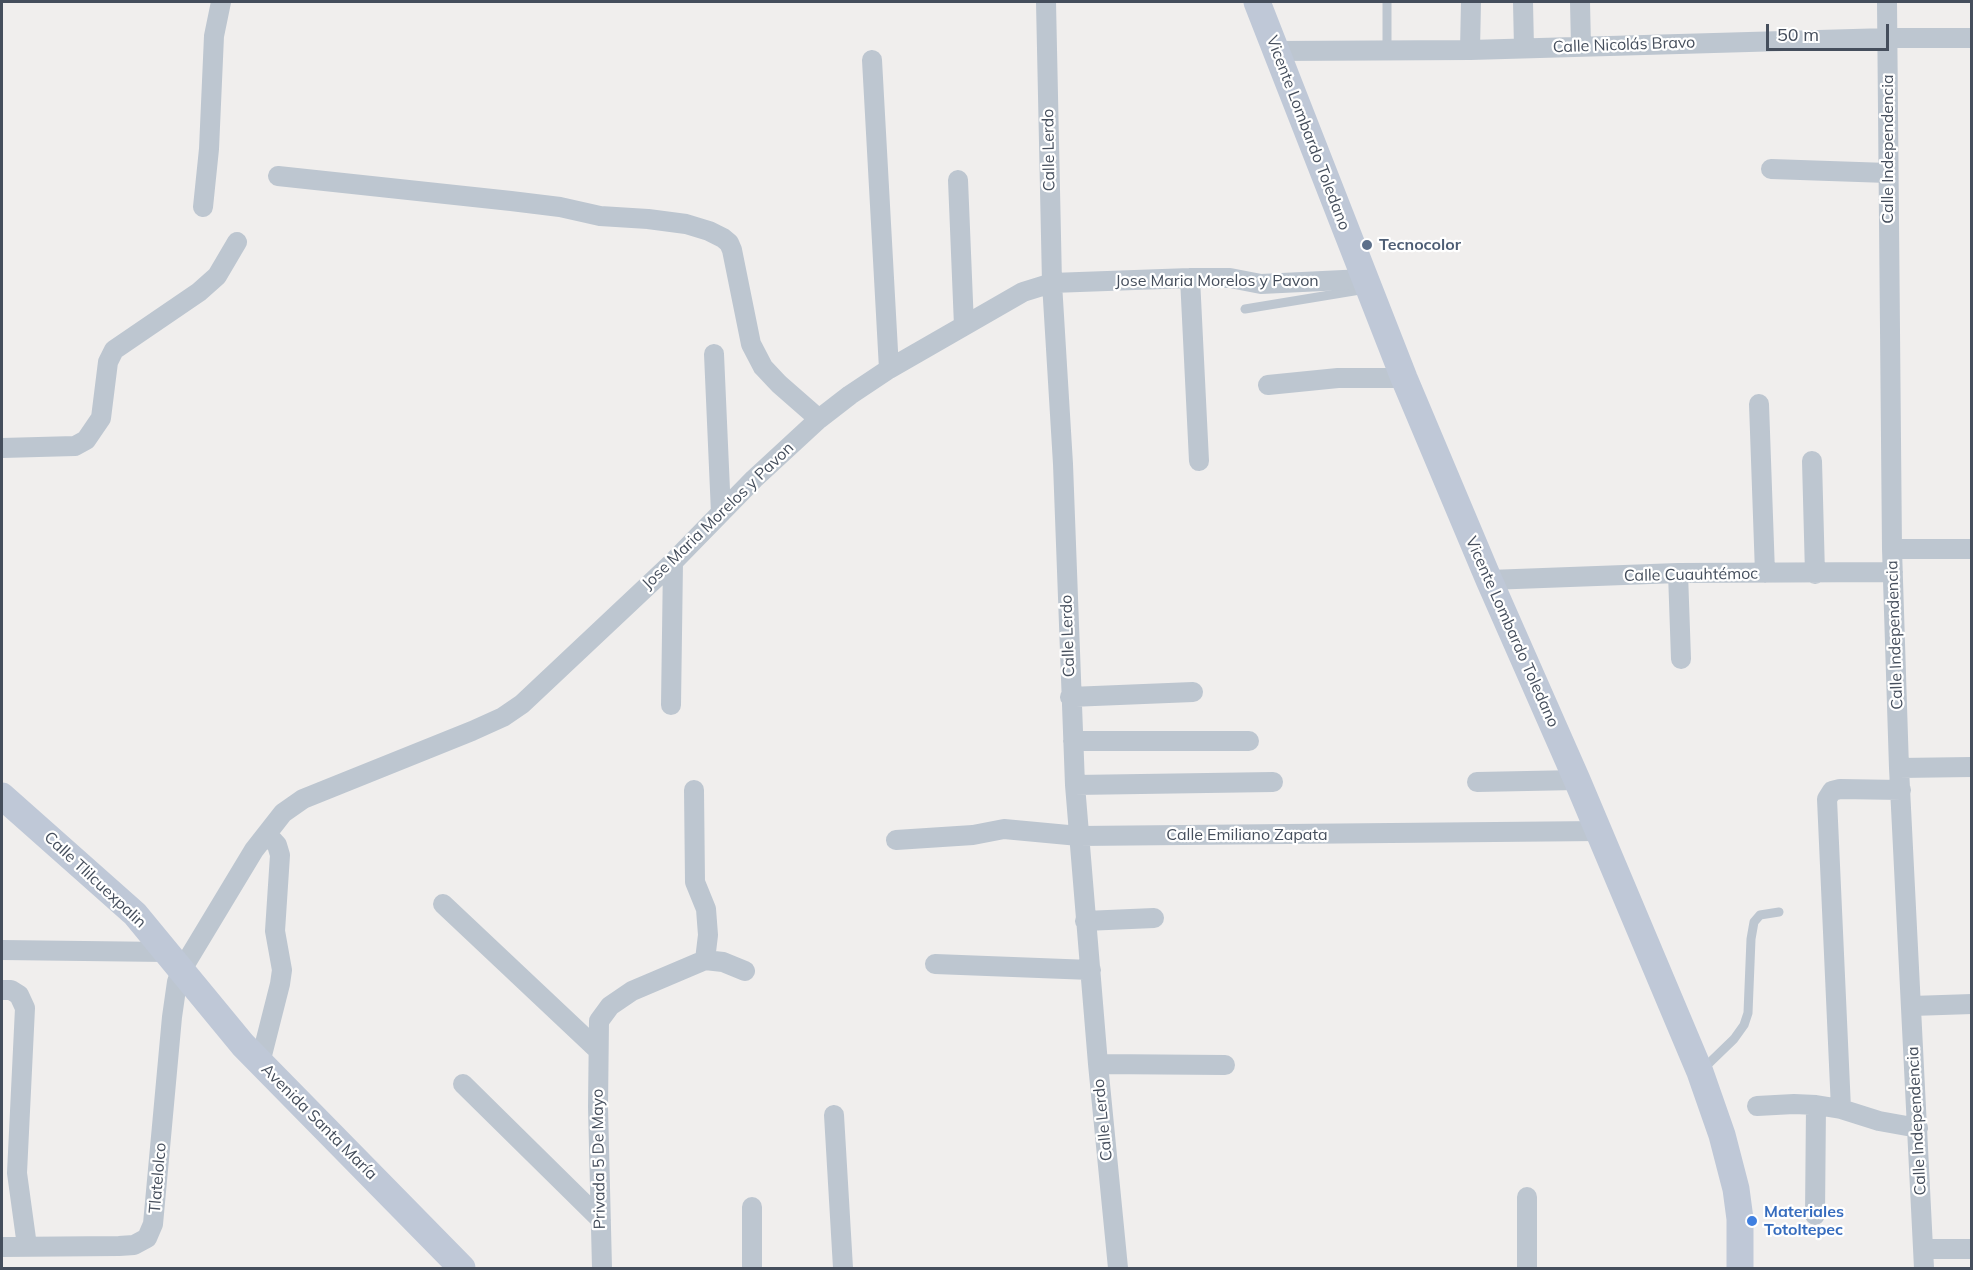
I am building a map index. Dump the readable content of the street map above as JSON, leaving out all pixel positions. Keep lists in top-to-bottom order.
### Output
{
  "streets": {
    "main road": ["Vicente Lombardo Toledano", "Calle Tlilcuexpalin", "Avenida Santa María"],
    "street": [
      "Calle Nicolás Bravo",
      "Calle Independencia",
      "Calle Lerdo",
      "Jose Maria Morelos y Pavon",
      "Calle Cuauhtémoc",
      "Calle Emiliano Zapata",
      "Privada 5 De Mayo",
      "Tlatelolco"
    ]
  },
  "crossings": [
    ["Calle Nicolás Bravo", "Vicente Lombardo Toledano"],
    ["Calle Nicolás Bravo", "Calle Independencia"],
    ["Vicente Lombardo Toledano", "Jose Maria Morelos y Pavon"],
    ["Vicente Lombardo Toledano", "Calle Cuauhtémoc"],
    ["Vicente Lombardo Toledano", "Calle Emiliano Zapata"],
    ["Calle Independencia", "Calle Cuauhtémoc"],
    ["Calle Lerdo", "Jose Maria Morelos y Pavon"],
    ["Calle Lerdo", "Calle Emiliano Zapata"],
    ["Jose Maria Morelos y Pavon", "Calle Tlilcuexpalin"],
    ["Jose Maria Morelos y Pavon", "Avenida Santa María"],
    ["Jose Maria Morelos y Pavon", "Tlatelolco"],
    ["Calle Tlilcuexpalin", "Avenida Santa María"],
    ["Calle Tlilcuexpalin", "Tlatelolco"],
    ["Avenida Santa María", "Tlatelolco"]
  ],
  "places": ["Tecnocolor", "Materiales Totoltepec"],
  "scale_bar": "50 m"
}
